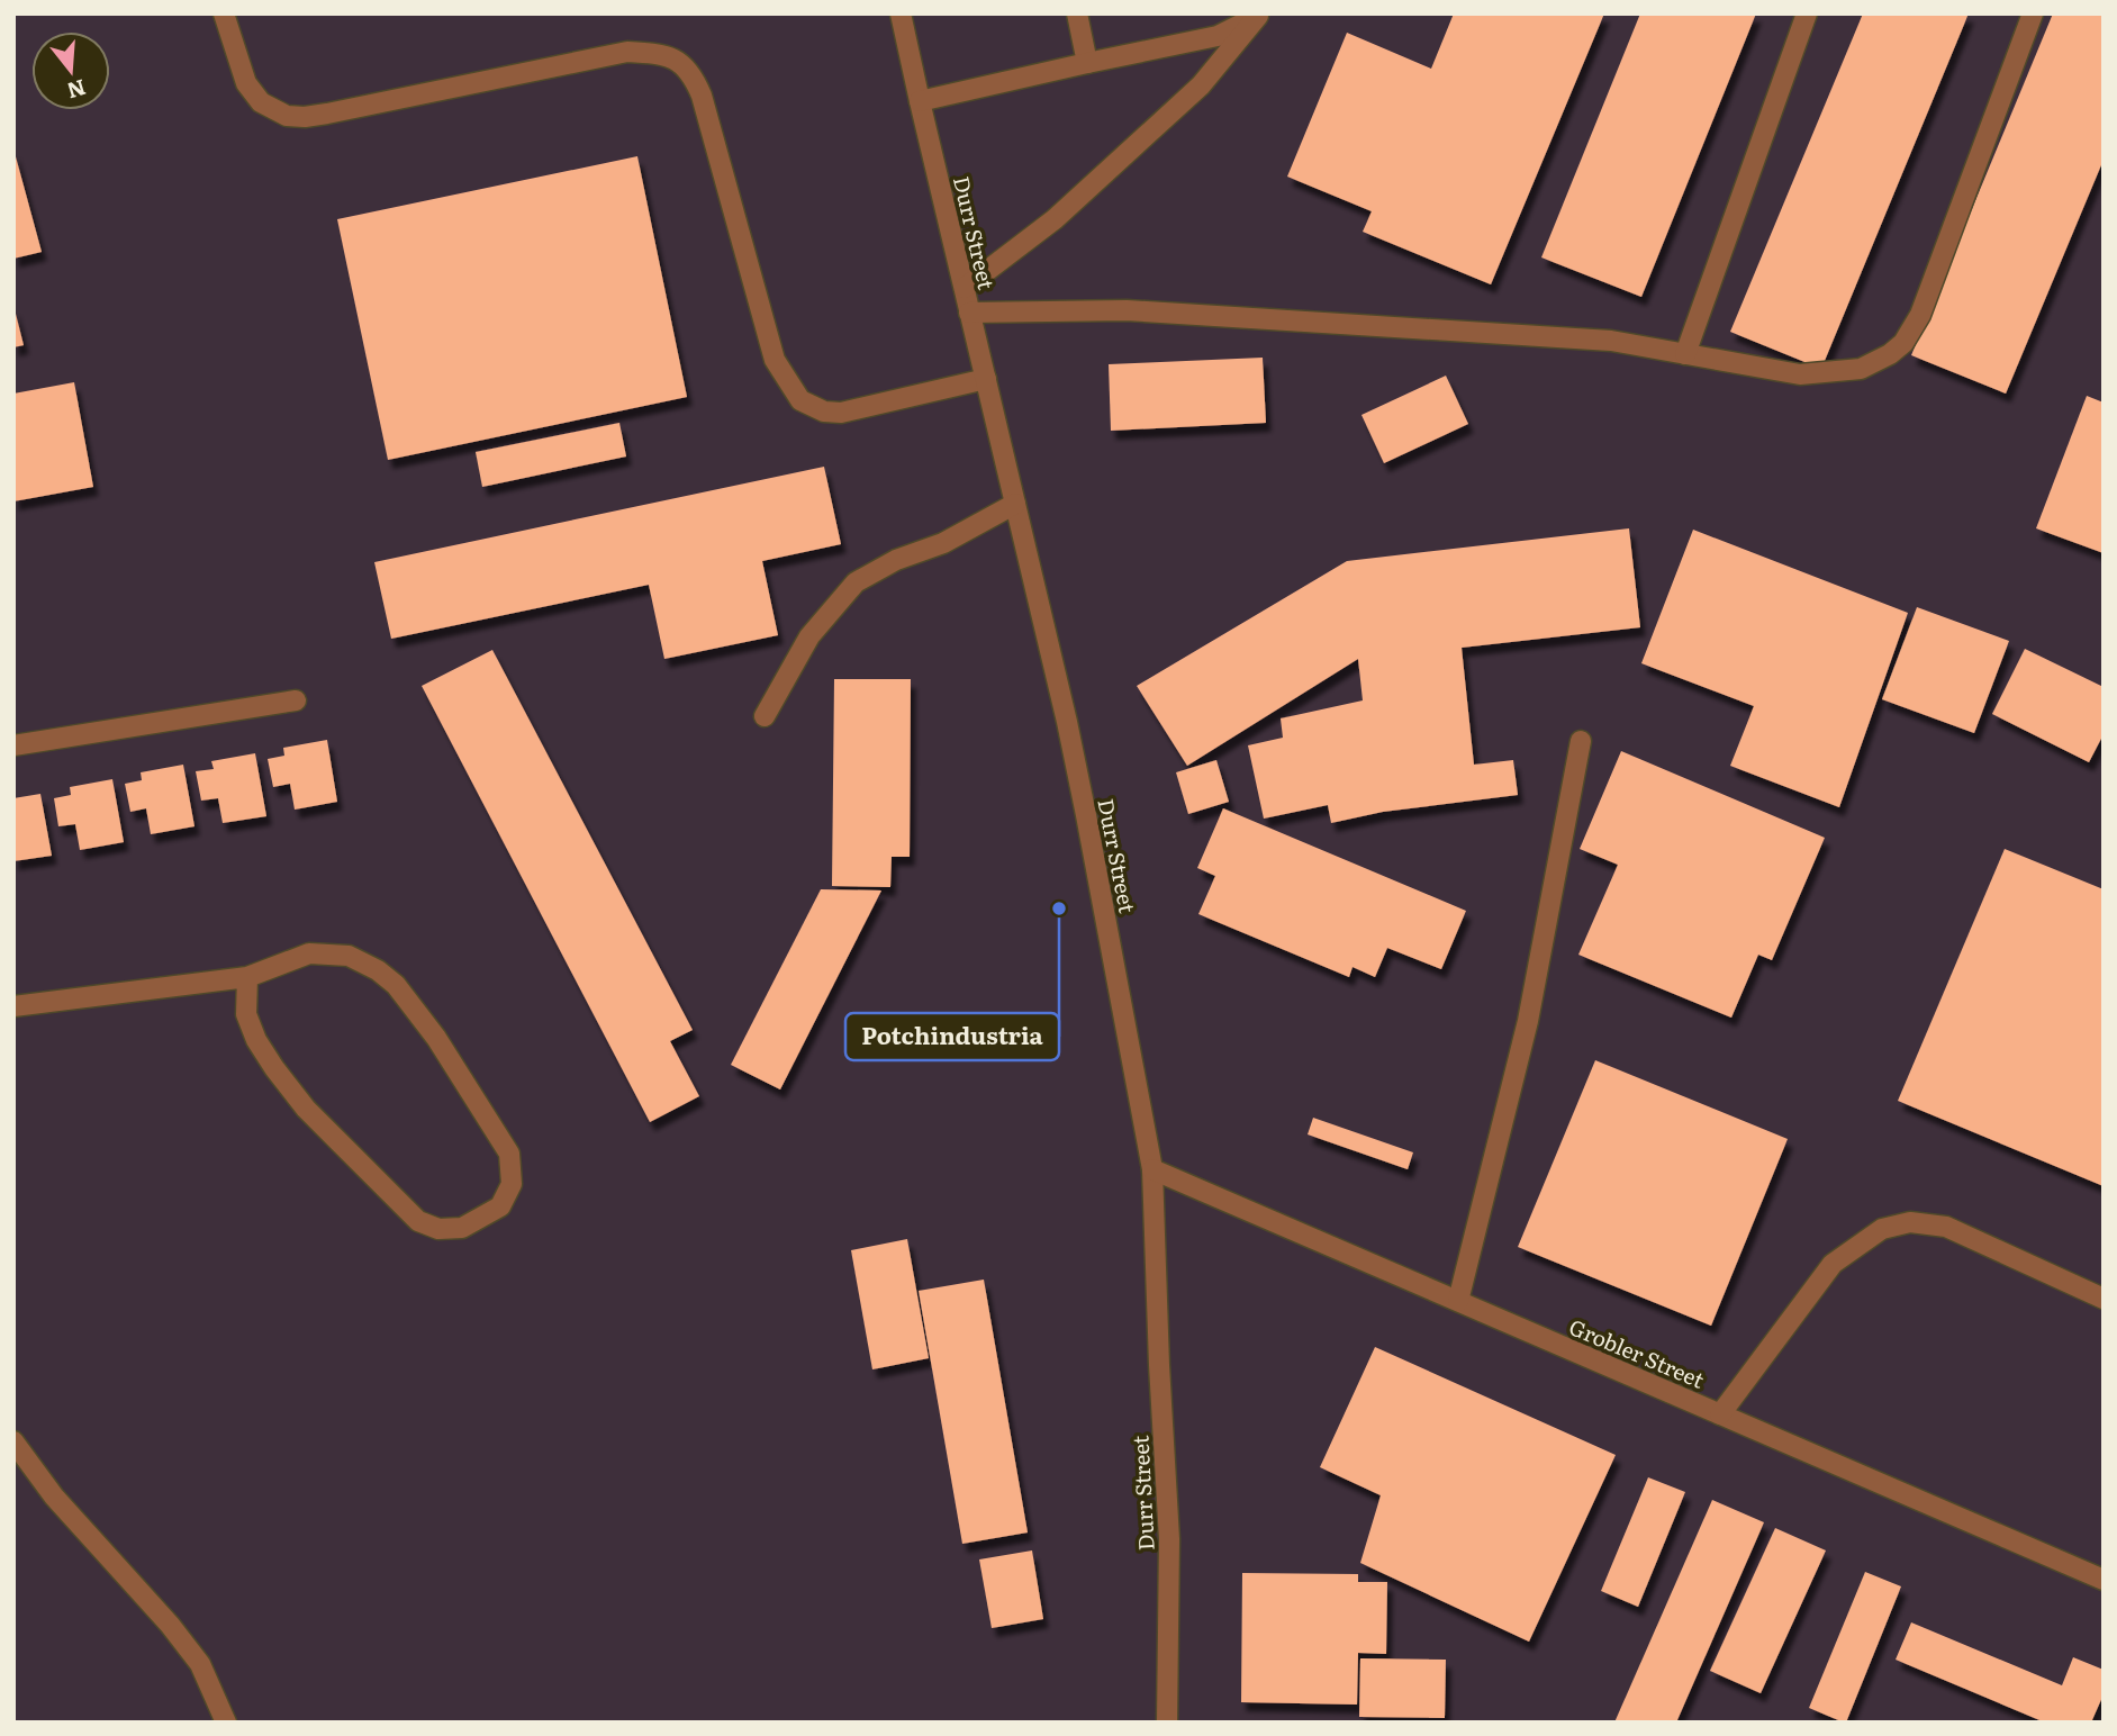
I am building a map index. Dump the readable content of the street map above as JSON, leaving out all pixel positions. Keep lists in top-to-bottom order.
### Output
{
  "streets": {
    "street": ["Durr Street", "Grobler Street"]
  },
  "crossings": [
    ["Durr Street", "Grobler Street"]
  ],
  "places": ["Potchindustria"],
  "north": "bottom"
}
